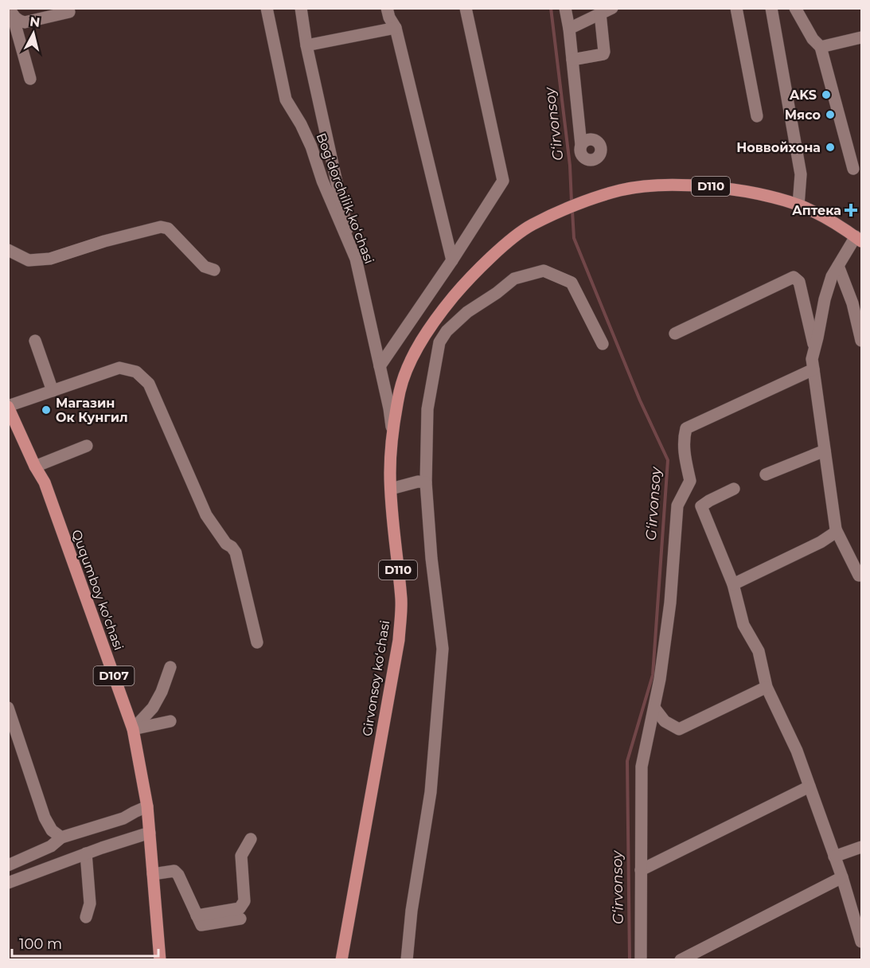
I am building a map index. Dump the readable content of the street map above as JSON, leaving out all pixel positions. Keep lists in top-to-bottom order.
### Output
{
  "streets": {
    "main road": [
      "D110",
      "Ququmboy ko'chasi",
      "D107",
      "Girvonsoy koʻchasi"
    ],
    "street": ["Bogʻdorchilik koʻchasi"]
  },
  "crossings": [
    ["Bogʻdorchilik koʻchasi", "Girvonsoy koʻchasi"]
  ],
  "water": ["G‘irvonsoy"],
  "places": {
    "other": [
      "AKS",
      "Мясо",
      "Новвойхона",
      "Магазин Ок Кунгил"
    ],
    "health": ["Аптека"]
  },
  "scale_bar": "100 m",
  "north": "top"
}
